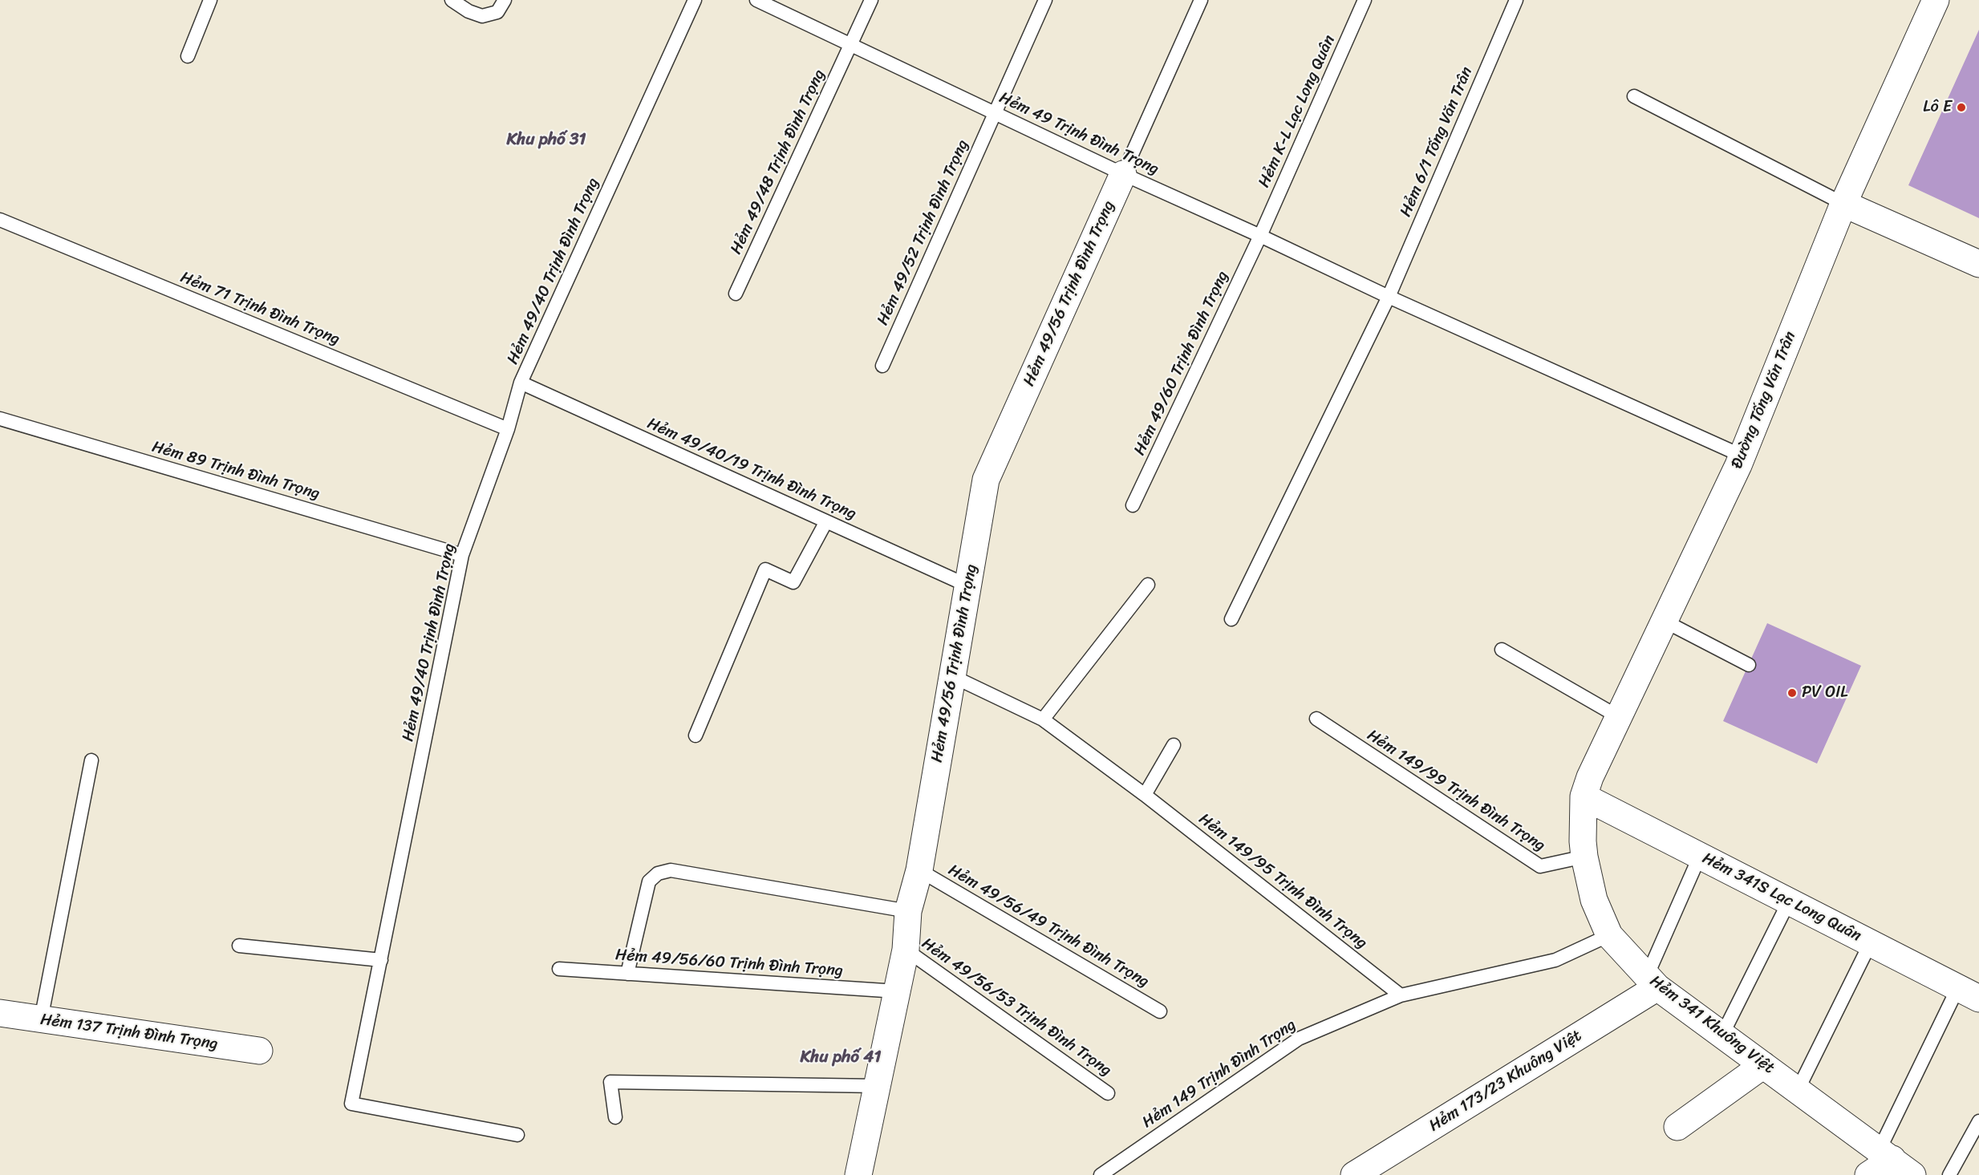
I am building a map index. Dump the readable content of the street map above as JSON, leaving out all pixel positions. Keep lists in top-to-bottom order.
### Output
{
  "streets": {
    "street": [
      "Hẻm 49/56 Trịnh Đình Trọng",
      "Đường Tống Văn Trân",
      "Hẻm 341S Lạc Long Quân",
      "Hẻm 341 Khuông Việt",
      "Hẻm 137 Trịnh Đình Trọng",
      "Hẻm 173/23 Khuông Việt"
    ],
    "lane": [
      "Hẻm K-L Lạc Long Quân",
      "Hẻm 49 Trịnh Đình Trọng",
      "Hẻm 6/1 Tống Văn Trân",
      "Hẻm 49/48 Trịnh Đình Trọng",
      "Hẻm 49/52 Trịnh Đình Trọng",
      "Hẻm 49/40 Trịnh Đình Trọng",
      "Hẻm 71 Trịnh Đình Trọng",
      "Hẻm 49/60 Trịnh Đình Trọng",
      "Hẻm 49/40/19 Trịnh Đình Trọng",
      "Hẻm 89 Trịnh Đình Trọng",
      "Hẻm 149/99 Trịnh Đình Trọng",
      "Hẻm 149/95 Trịnh Đình Trọng",
      "Hẻm 49/56/49 Trịnh Đình Trọng",
      "Hẻm 49/56/60 Trịnh Đình Trọng",
      "Hẻm 49/56/53 Trịnh Đình Trọng",
      "Hẻm 149 Trịnh Đình Trọng"
    ]
  },
  "crossings": [
    ["Hẻm K-L Lạc Long Quân", "Hẻm 49 Trịnh Đình Trọng"],
    ["Hẻm K-L Lạc Long Quân", "Hẻm 49/60 Trịnh Đình Trọng"],
    ["Hẻm 49 Trịnh Đình Trọng", "Hẻm 6/1 Tống Văn Trân"],
    ["Hẻm 49 Trịnh Đình Trọng", "Hẻm 49/48 Trịnh Đình Trọng"],
    ["Hẻm 49 Trịnh Đình Trọng", "Hẻm 49/52 Trịnh Đình Trọng"],
    ["Hẻm 49 Trịnh Đình Trọng", "Hẻm 49/56 Trịnh Đình Trọng"],
    ["Hẻm 49 Trịnh Đình Trọng", "Hẻm 49/60 Trịnh Đình Trọng"],
    ["Hẻm 49 Trịnh Đình Trọng", "Đường Tống Văn Trân"],
    ["Hẻm 49/40 Trịnh Đình Trọng", "Hẻm 71 Trịnh Đình Trọng"],
    ["Hẻm 49/40 Trịnh Đình Trọng", "Hẻm 49/40/19 Trịnh Đình Trọng"],
    ["Hẻm 49/40 Trịnh Đình Trọng", "Hẻm 89 Trịnh Đình Trọng"],
    ["Hẻm 49/56 Trịnh Đình Trọng", "Hẻm 49/40/19 Trịnh Đình Trọng"],
    ["Hẻm 49/56 Trịnh Đình Trọng", "Hẻm 149/95 Trịnh Đình Trọng"],
    ["Hẻm 49/56 Trịnh Đình Trọng", "Hẻm 49/56/49 Trịnh Đình Trọng"],
    ["Hẻm 49/56 Trịnh Đình Trọng", "Hẻm 49/56/60 Trịnh Đình Trọng"],
    ["Hẻm 49/56 Trịnh Đình Trọng", "Hẻm 49/56/53 Trịnh Đình Trọng"],
    ["Đường Tống Văn Trân", "Hẻm 341S Lạc Long Quân"],
    ["Đường Tống Văn Trân", "Hẻm 341 Khuông Việt"],
    ["Hẻm 149/99 Trịnh Đình Trọng", "Hẻm 341 Khuông Việt"],
    ["Hẻm 149/95 Trịnh Đình Trọng", "Hẻm 149 Trịnh Đình Trọng"],
    ["Hẻm 341S Lạc Long Quân", "Hẻm 341 Khuông Việt"],
    ["Hẻm 341 Khuông Việt", "Hẻm 149 Trịnh Đình Trọng"],
    ["Hẻm 341 Khuông Việt", "Hẻm 173/23 Khuông Việt"]
  ],
  "districts": ["Khu phố 31", "Khu phố 41"],
  "places": ["Lô E", "PV OIL"]
}
